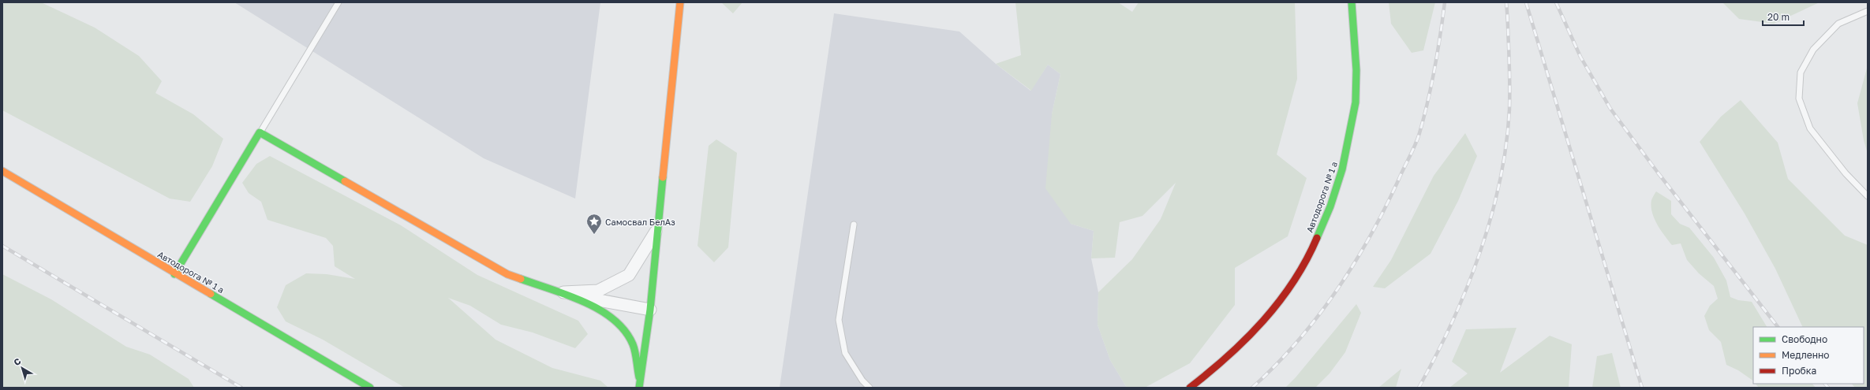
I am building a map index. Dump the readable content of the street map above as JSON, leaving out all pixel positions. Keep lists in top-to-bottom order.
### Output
{
  "streets": {
    "main road": ["Автодорога № 1 а"]
  },
  "places": {
    "place": ["Самосвал БелАз"]
  },
  "legend": ["Свободно", "Медленно", "Пробка"],
  "scale_bar": "20 m",
  "north": "top left"
}
